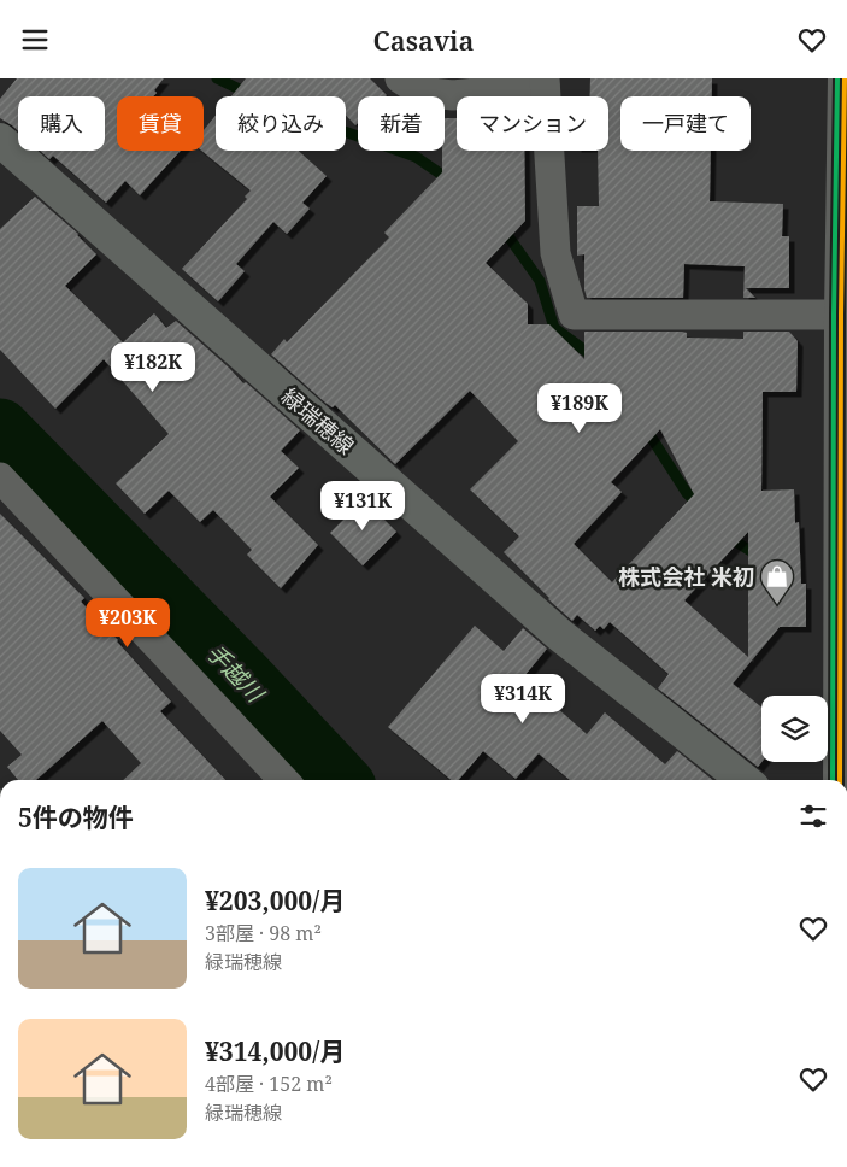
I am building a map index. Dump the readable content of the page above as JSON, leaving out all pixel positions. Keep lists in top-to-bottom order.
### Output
{
  "streets": {
    "main road": ["緑瑞穂線"]
  },
  "water": ["手越川"],
  "places": {
    "shop": ["株式会社 米初"]
  },
  "page": {
    "header": "Casavia",
    "chip": [
      "購入",
      "賃貸",
      "絞り込み",
      "新着",
      "マンション",
      "一戸建て"
    ],
    "price": [
      "¥182K",
      "¥189K",
      "¥131K",
      "¥203K",
      "¥314K"
    ],
    "heading": "5件の物件",
    "list": [
      {
        "name": "¥203,000/月",
        "note": "3部屋 · 98 m² · 緑瑞穂線"
      },
      {
        "name": "¥314,000/月",
        "note": "4部屋 · 152 m² · 緑瑞穂線"
      }
    ]
  }
}
